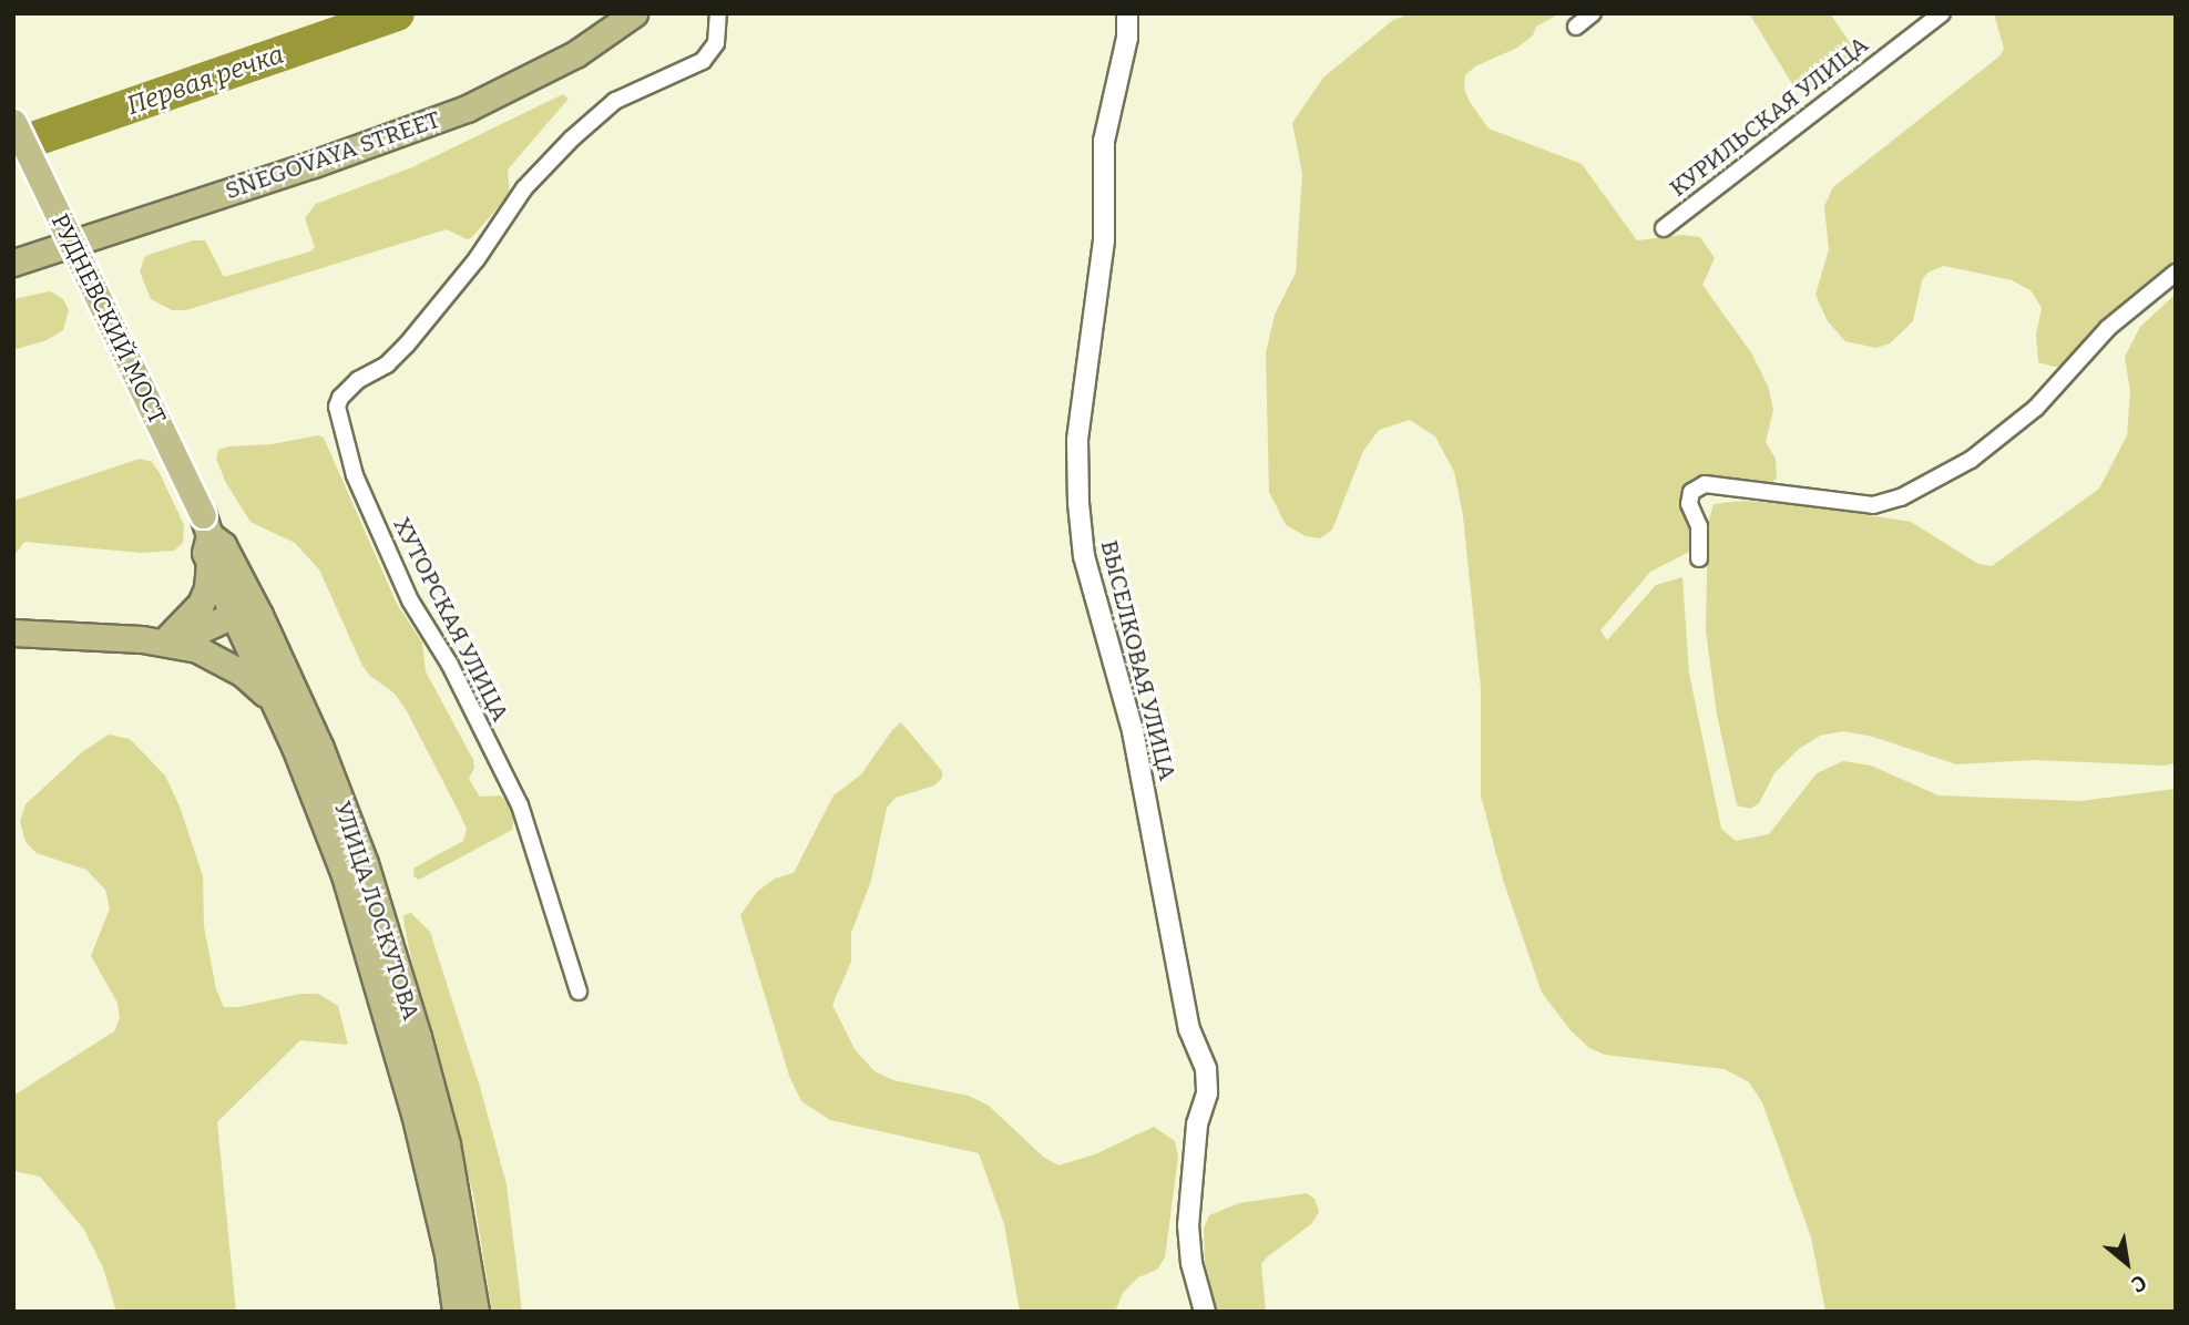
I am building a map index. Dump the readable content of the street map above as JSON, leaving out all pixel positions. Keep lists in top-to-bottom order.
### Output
{
  "streets": {
    "main road": ["SNEGOVAYA STREET", "РУДНЕВСКИЙ МОСТ", "УЛИЦА ЛОСКУТОВА"],
    "street": ["КУРИЛЬСКАЯ УЛИЦА", "ХУТОРСКАЯ УЛИЦА", "ВЫСЕЛКОВАЯ УЛИЦА"]
  },
  "crossings": [
    ["РУДНЕВСКИЙ МОСТ", "УЛИЦА ЛОСКУТОВА"]
  ],
  "water": ["Первая речка"],
  "north": "bottom right"
}
